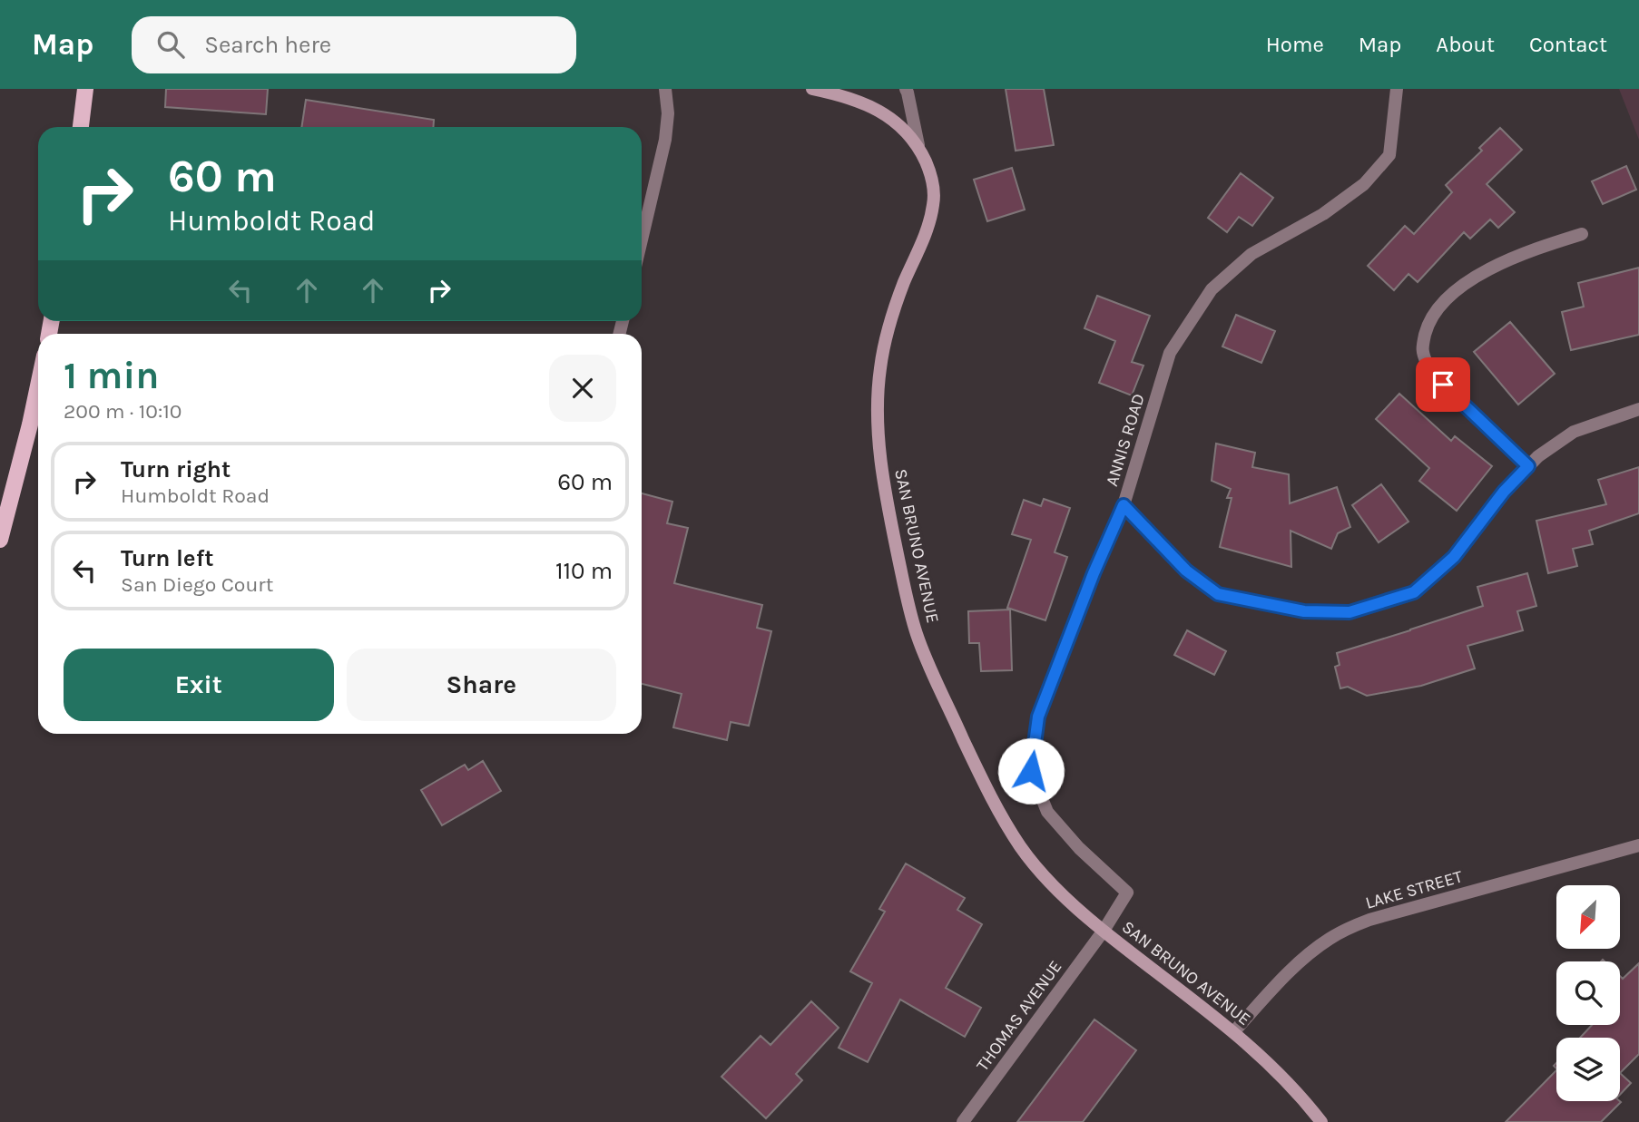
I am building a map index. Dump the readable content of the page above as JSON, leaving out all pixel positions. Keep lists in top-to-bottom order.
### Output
{
  "streets": {
    "street": [
      "ANNIS ROAD",
      "SAN BRUNO AVENUE",
      "LAKE STREET",
      "THOMAS AVENUE"
    ]
  },
  "crossings": [
    ["ANNIS ROAD", "SAN BRUNO AVENUE"],
    ["ANNIS ROAD", "THOMAS AVENUE"],
    ["SAN BRUNO AVENUE", "LAKE STREET"],
    ["SAN BRUNO AVENUE", "THOMAS AVENUE"]
  ],
  "north": "bottom left",
  "page": {
    "header": "Map",
    "search": "Search here",
    "nav": [
      "Home",
      "Map",
      "About",
      "Contact"
    ],
    "turn": ["60 m", "Humboldt Road"],
    "heading": ["1 min", "200 m · 10:10"],
    "list": [
      {
        "name": "Turn right",
        "note": "Humboldt Road",
        "value": "60 m"
      },
      {
        "name": "Turn left",
        "note": "San Diego Court",
        "value": "110 m"
      }
    ],
    "buttons": ["Exit", "Share"]
  }
}
